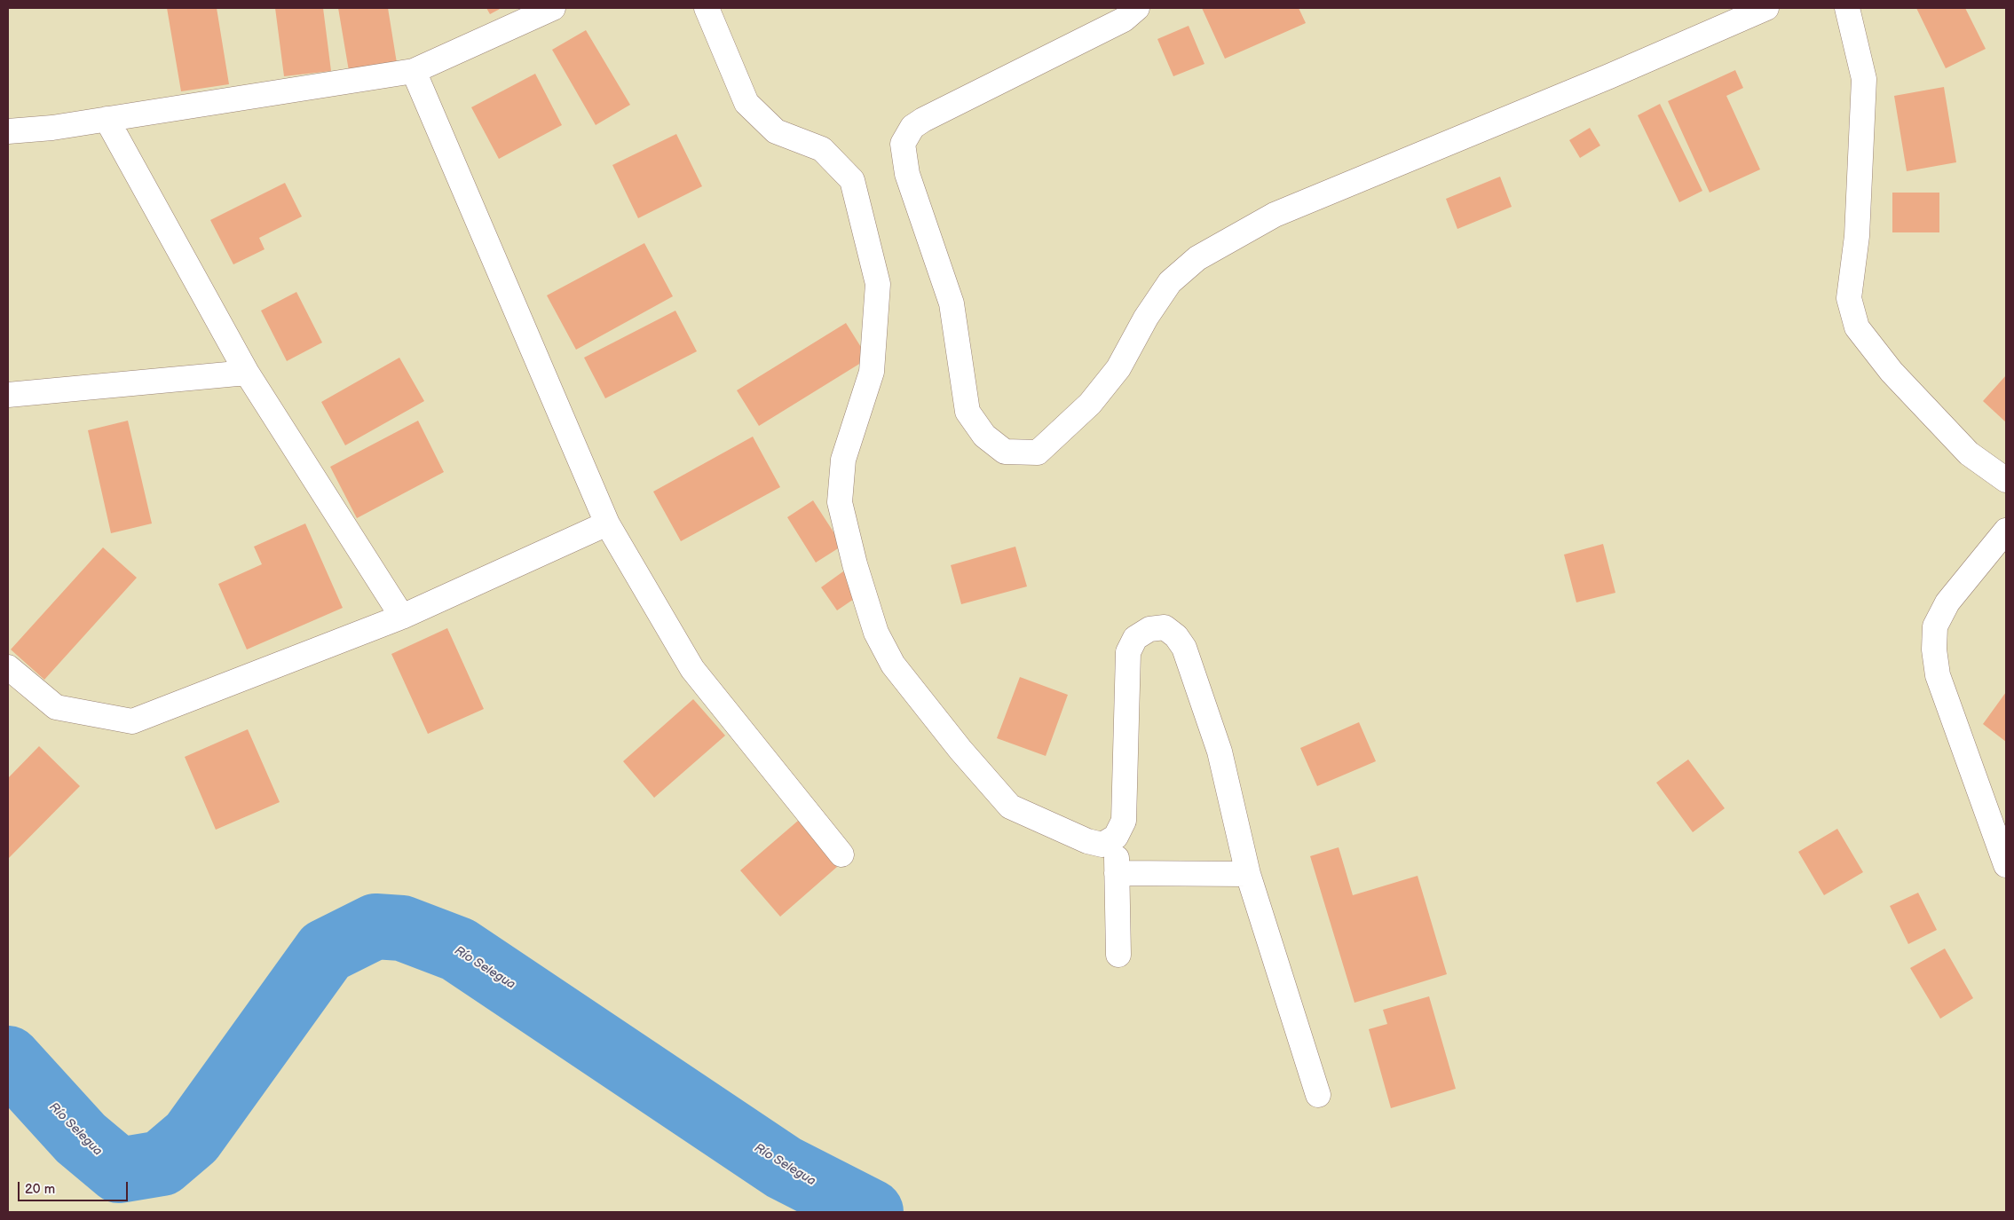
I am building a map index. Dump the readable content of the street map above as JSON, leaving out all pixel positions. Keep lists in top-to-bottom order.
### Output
{
  "water": ["Río Selegua"],
  "scale_bar": "20 m"
}
